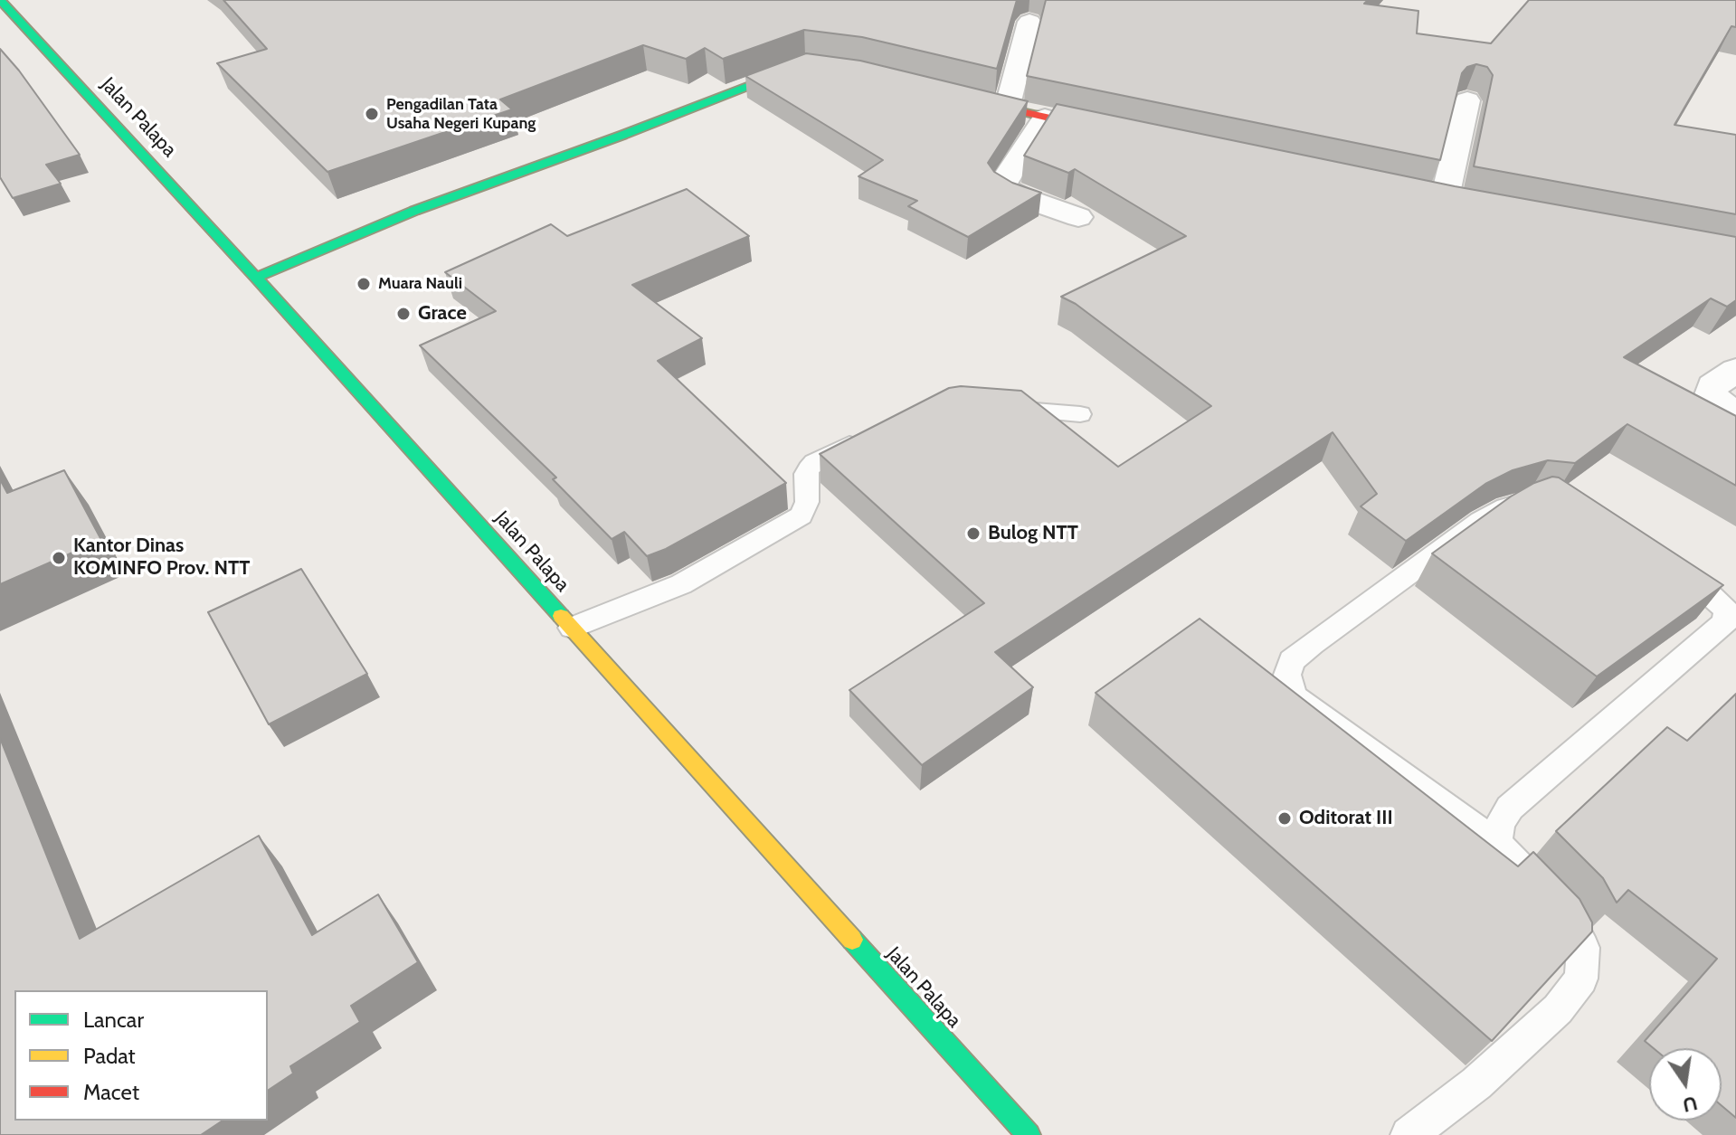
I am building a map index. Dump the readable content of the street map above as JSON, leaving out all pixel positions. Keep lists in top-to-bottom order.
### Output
{
  "streets": {
    "main road": ["Jalan Palapa"]
  },
  "places": [
    "Pengadilan Tata Usaha Negeri Kupang",
    "Muara Nauli",
    "Grace",
    "Bulog NTT",
    "Kantor Dinas KOMINFO Prov. NTT",
    "Oditorat III"
  ],
  "legend": ["Lancar", "Padat", "Macet"],
  "north": "bottom"
}
